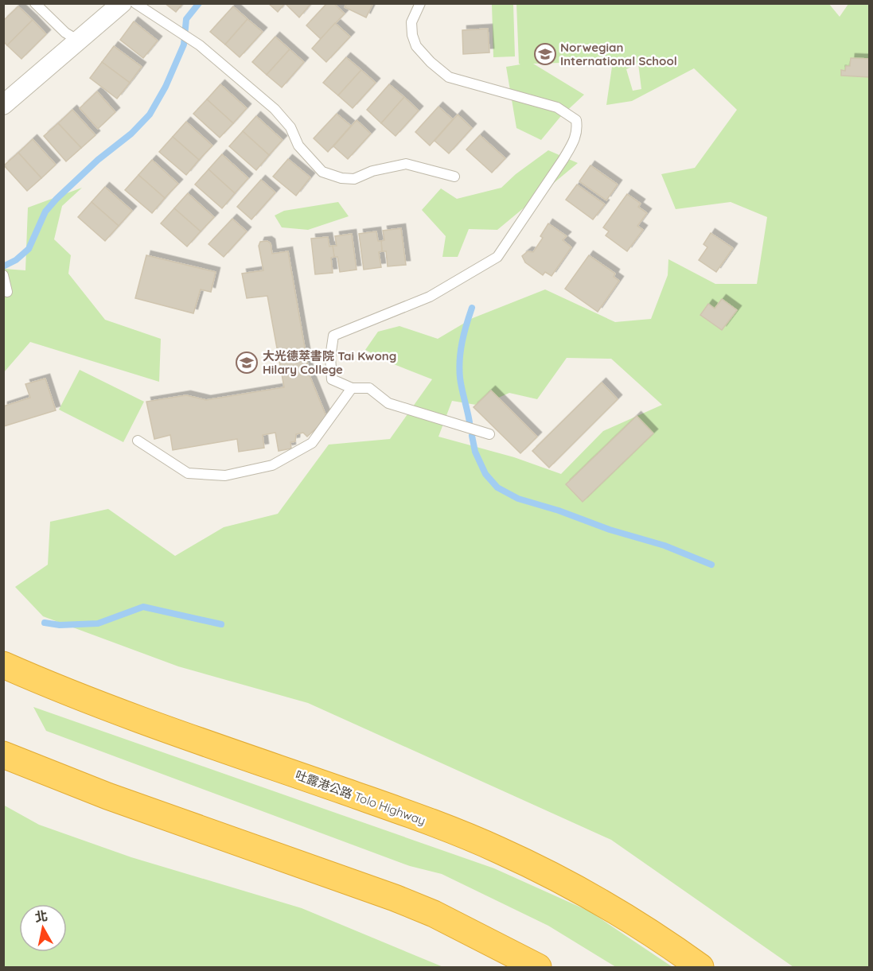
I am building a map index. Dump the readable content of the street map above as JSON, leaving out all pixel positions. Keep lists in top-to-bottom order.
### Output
{
  "streets": {
    "highway": ["吐露港公路 Tolo Highway"]
  },
  "places": {
    "school or university": ["Norwegian International School", "大光德萃書院 Tai Kwong Hilary College"]
  },
  "north": "top"
}
